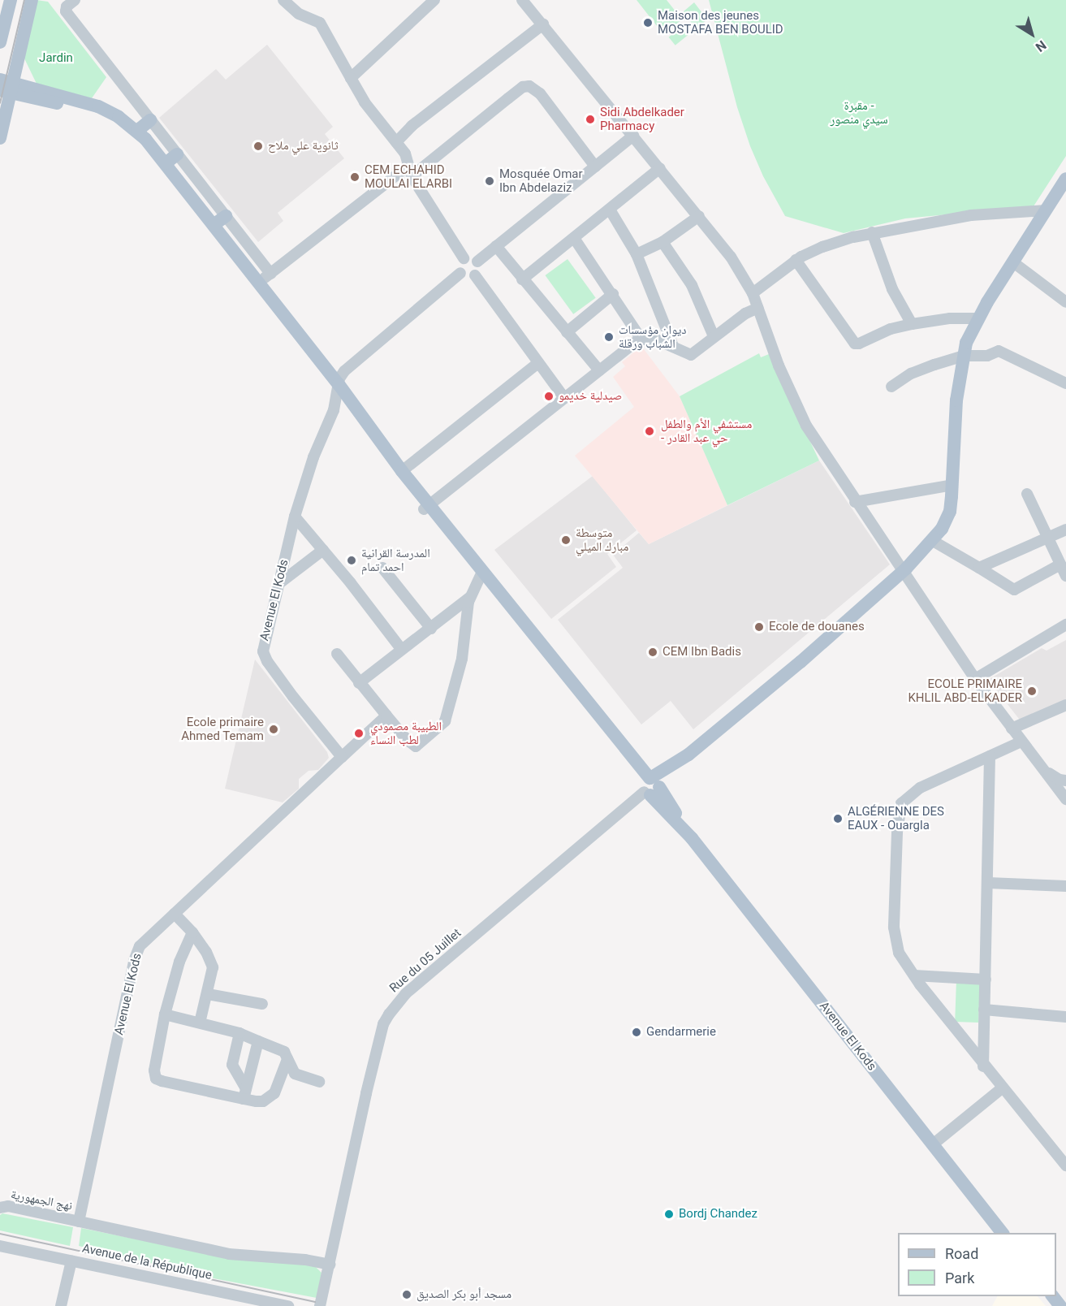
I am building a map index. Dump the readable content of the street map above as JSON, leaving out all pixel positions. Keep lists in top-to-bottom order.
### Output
{
  "streets": {
    "main road": ["Avenue El Kods"],
    "street": ["Rue du 05 Juillet", "نهج الجمهورية", "Avenue de la République"]
  },
  "crossings": [
    ["Avenue El Kods", "Rue du 05 Juillet"],
    ["Avenue El Kods", "نهج الجمهورية"],
    ["Rue du 05 Juillet", "نهج الجمهورية"]
  ],
  "parks": ["Jardin", "مقبرة - سيدي منصور"],
  "places": [
    "Maison des jeunes MOSTAFA BEN BOULID",
    "Sidi Abdelkader Pharmacy",
    "ثانوية علي ملاح",
    "CEM ECHAHID MOULAI ELARBI",
    "Mosquée Omar Ibn Abdelaziz",
    "ديوان مؤسسات الشباب ورقلة",
    "صيدلية خديمو",
    "مستشفي الأم والطفل - حي عبد القادر",
    "متوسطة مبارك الميلي",
    "المدرسة القرانية احمد تمام",
    "Ecole de douanes",
    "CEM Ibn Badis",
    "ECOLE PRIMAIRE KHLIL ABD-ELKADER",
    "Ecole primaire Ahmed Temam",
    "الطبيبة مصمودي لطب النساء",
    "ALGÉRIENNE DES EAUX - Ouargla",
    "Gendarmerie",
    "Bordj Chandez",
    "مسجد أبو بكر الصديق"
  ],
  "legend": ["Road", "Park"],
  "north": "bottom right"
}
